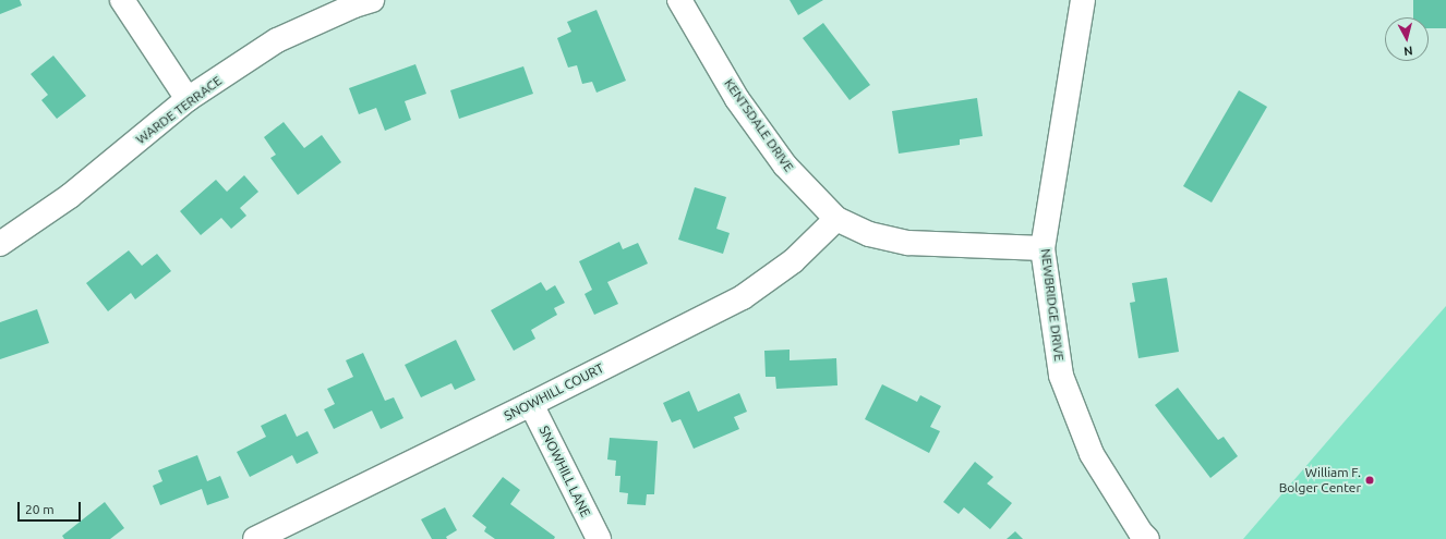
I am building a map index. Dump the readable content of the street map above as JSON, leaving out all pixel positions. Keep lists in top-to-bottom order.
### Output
{
  "streets": {
    "street": [
      "WARDE TERRACE",
      "KENTSDALE DRIVE",
      "NEWBRIDGE DRIVE",
      "SNOWHILL COURT",
      "SNOWHILL LANE"
    ]
  },
  "crossings": [
    ["KENTSDALE DRIVE", "NEWBRIDGE DRIVE"],
    ["KENTSDALE DRIVE", "SNOWHILL COURT"],
    ["SNOWHILL COURT", "SNOWHILL LANE"]
  ],
  "places": ["William F. Bolger Center"],
  "scale_bar": "20 m",
  "north": "bottom"
}
